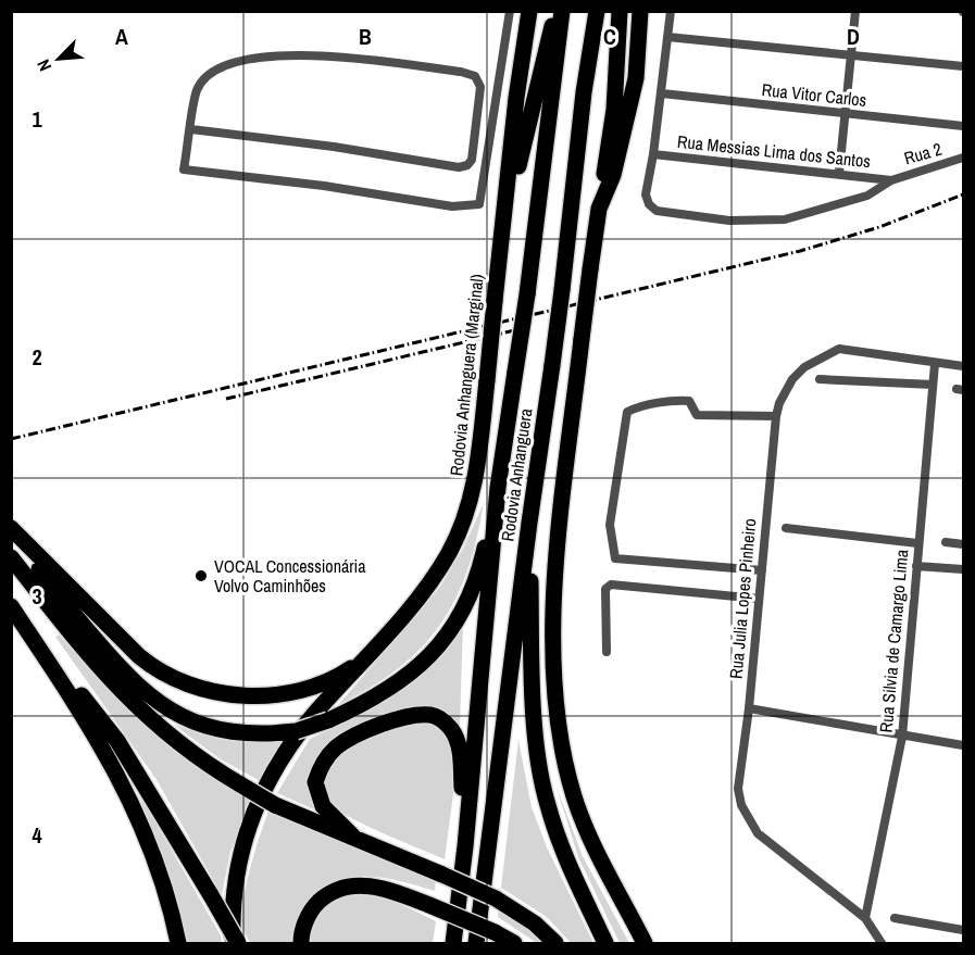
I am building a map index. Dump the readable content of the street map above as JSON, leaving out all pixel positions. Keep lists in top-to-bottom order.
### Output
{
  "streets": {
    "highway": ["Rodovia Anhanguera (Marginal)", "Rodovia Anhanguera"],
    "street": [
      "Rua Vitor Carlos",
      "Rua Messias Lima dos Santos",
      "Rua 2",
      "Rua Julia Lopes Pinheiro",
      "Rua Silvia de Camargo Lima"
    ]
  },
  "crossings": [
    ["Rua Messias Lima dos Santos", "Rua 2"],
    ["Rua Julia Lopes Pinheiro", "Rua Silvia de Camargo Lima"]
  ],
  "places": ["VOCAL Concessionária Volvo Caminhões"],
  "north": "bottom left",
  "grid": {
    "columns": [
      "A",
      "B",
      "C",
      "D"
    ],
    "rows": [
      "1",
      "2",
      "3",
      "4"
    ]
  }
}
